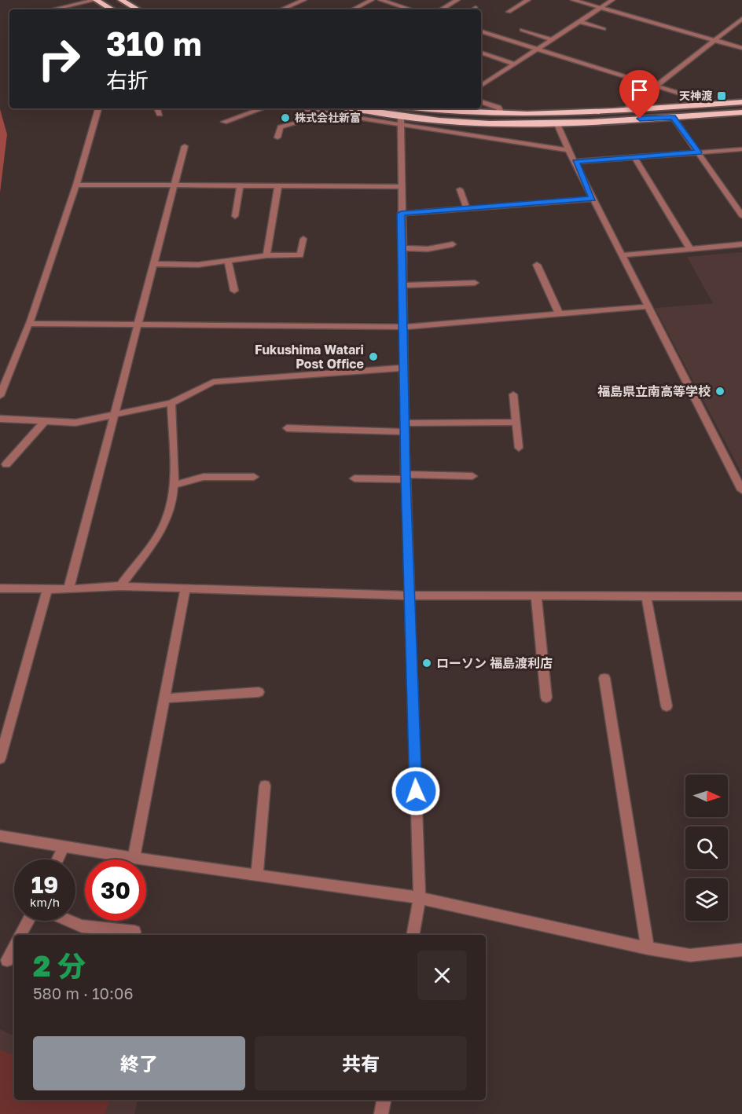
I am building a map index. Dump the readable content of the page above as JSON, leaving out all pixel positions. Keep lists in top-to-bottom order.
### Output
{
  "places": {
    "transit": ["天神渡"],
    "other": [
      "株式会社新富",
      "Fukushima Watari Post Office",
      "福島県立南高等学校",
      "ローソン 福島渡利店"
    ]
  },
  "north": "right",
  "page": {
    "turn": ["310 m", "右折"],
    "speed": "19 km/h",
    "limit": "30",
    "heading": ["2 分", "580 m · 10:06"],
    "buttons": ["終了", "共有"]
  }
}
